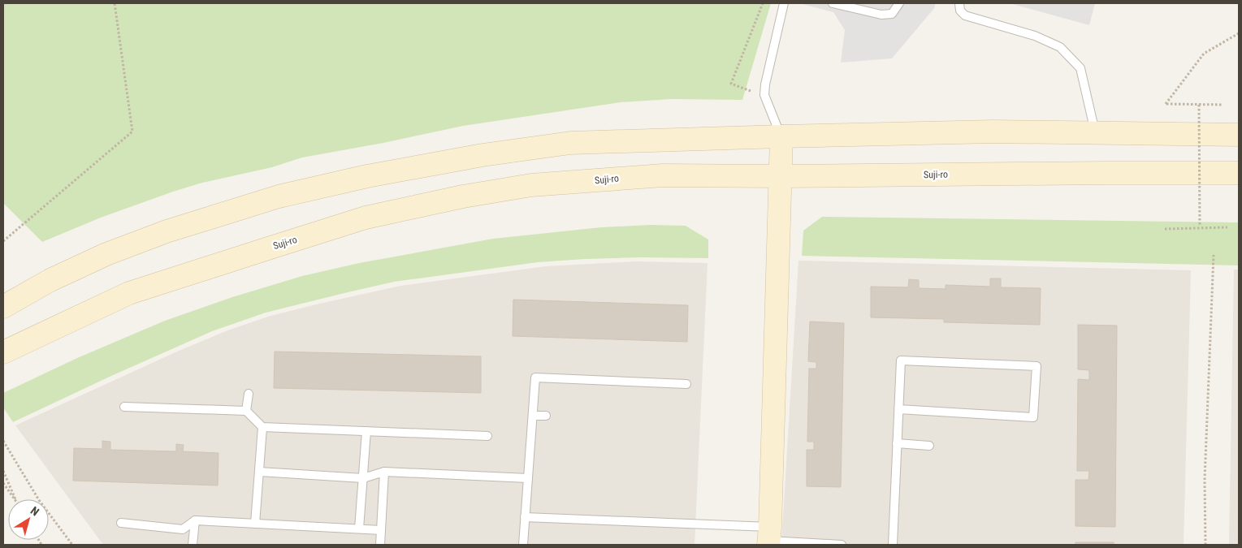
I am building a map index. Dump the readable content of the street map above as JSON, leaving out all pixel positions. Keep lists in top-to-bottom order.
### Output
{
  "streets": {
    "main road": ["Suji-ro"]
  },
  "north": "top right"
}
